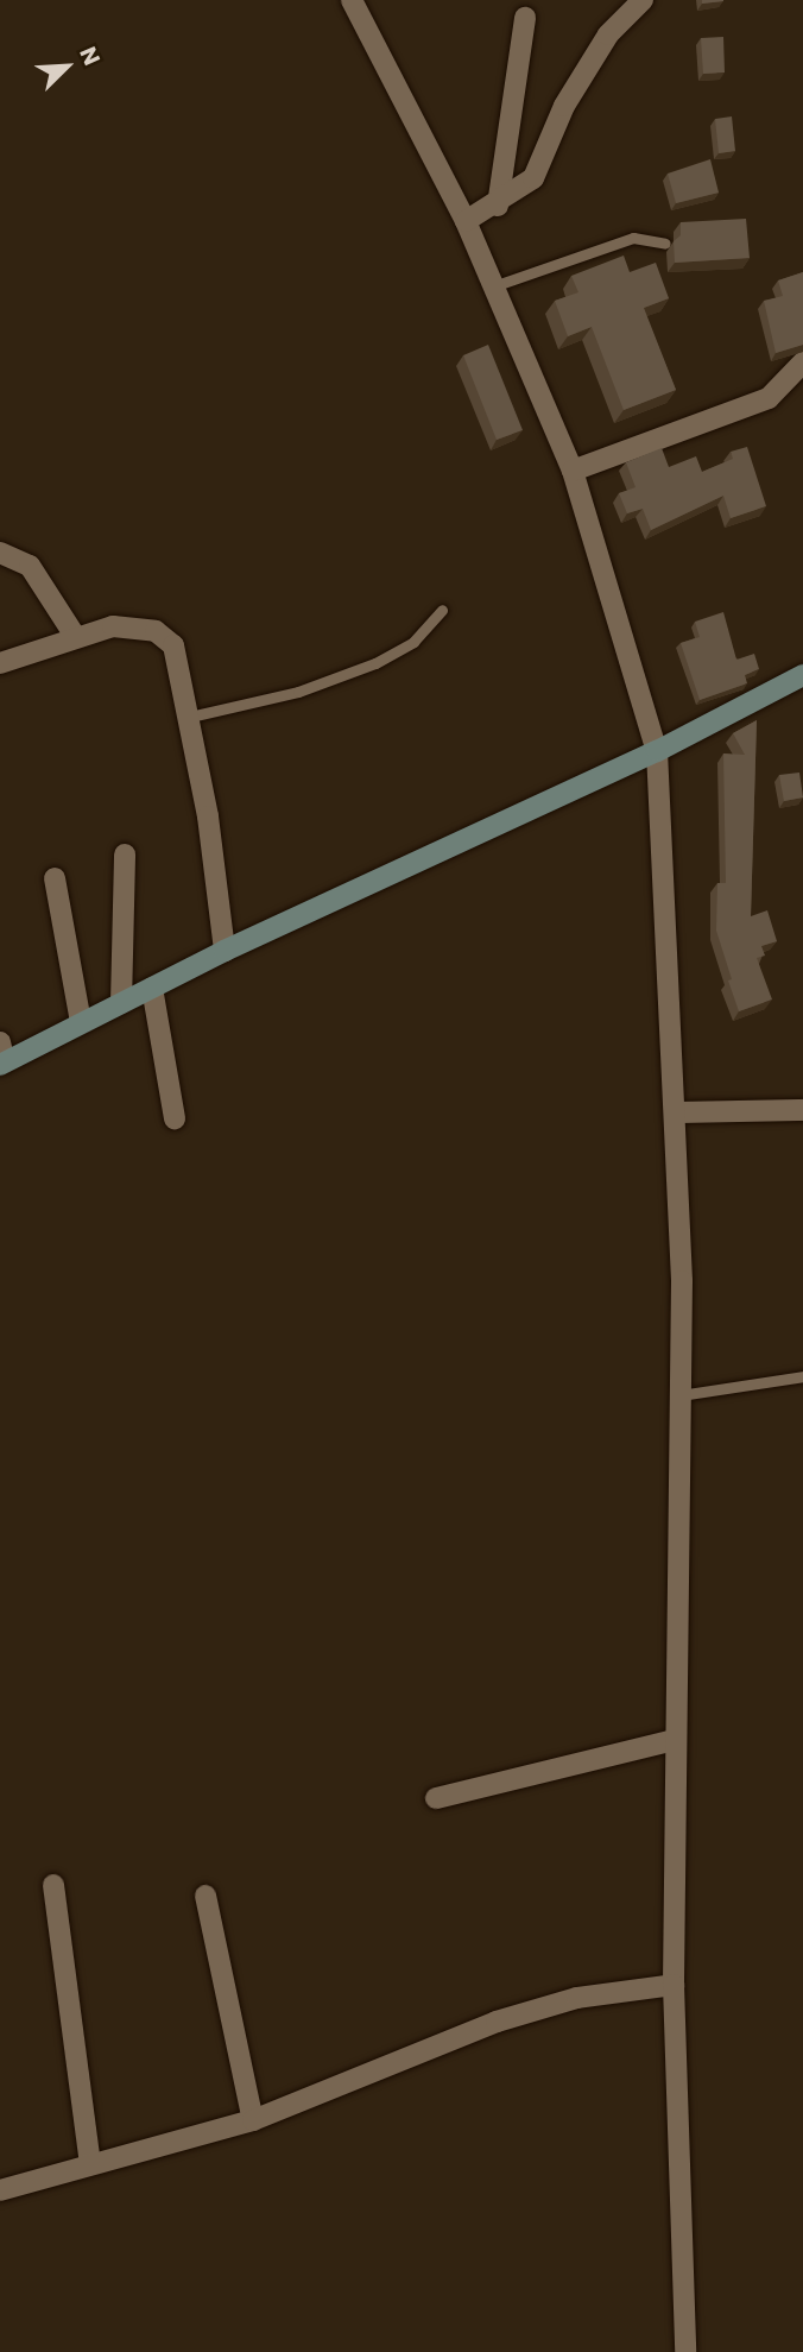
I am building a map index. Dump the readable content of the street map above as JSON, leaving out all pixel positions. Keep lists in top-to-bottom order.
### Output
{
  "north": "top right"
}
